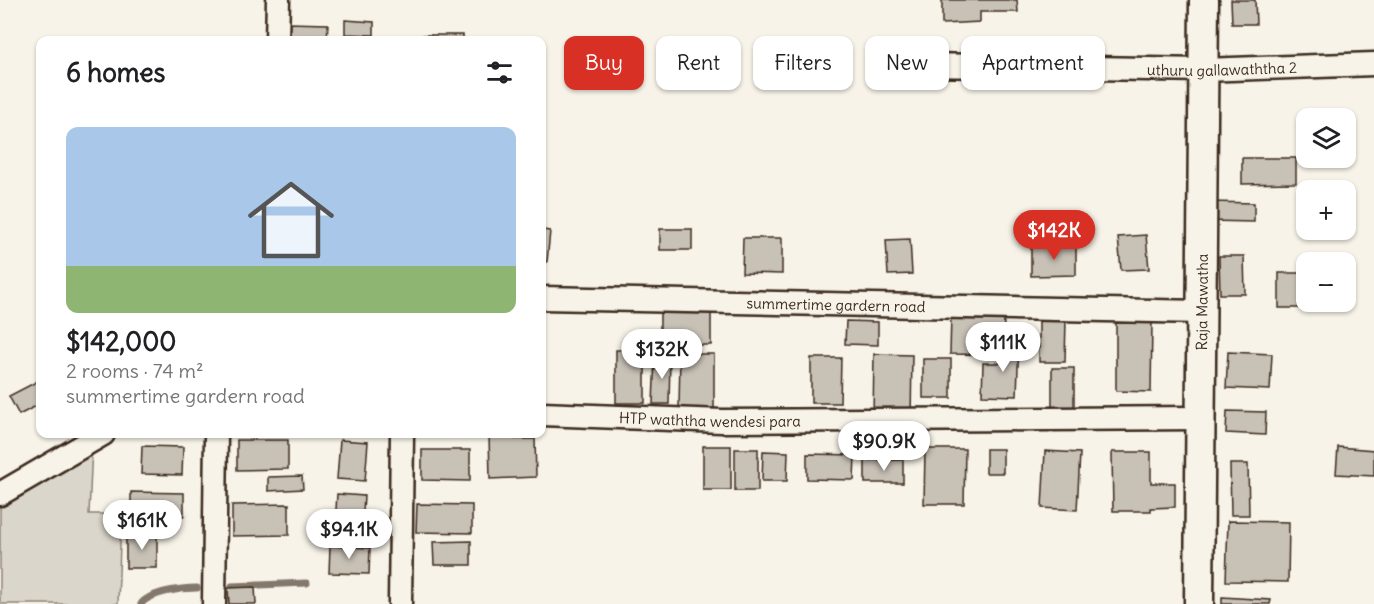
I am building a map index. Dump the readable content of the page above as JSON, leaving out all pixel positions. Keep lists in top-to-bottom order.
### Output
{
  "streets": {
    "street": [
      "uthuru gallawaththa 2",
      "Raja Mawatha",
      "summertime gardern road",
      "HTP waththa wendesi para"
    ]
  },
  "crossings": [
    ["uthuru gallawaththa 2", "Raja Mawatha"],
    ["Raja Mawatha", "summertime gardern road"],
    ["Raja Mawatha", "HTP waththa wendesi para"]
  ],
  "page": {
    "chip": [
      "Buy",
      "Rent",
      "Filters",
      "New",
      "Apartment"
    ],
    "heading": "6 homes",
    "map_buttons": ["+", "−"],
    "list": [
      {
        "name": "$142,000",
        "note": "2 rooms · 74 m² · summertime gardern road"
      }
    ],
    "price": [
      "$142K",
      "$111K",
      "$132K",
      "$90.9K",
      "$161K",
      "$94.1K"
    ]
  }
}
